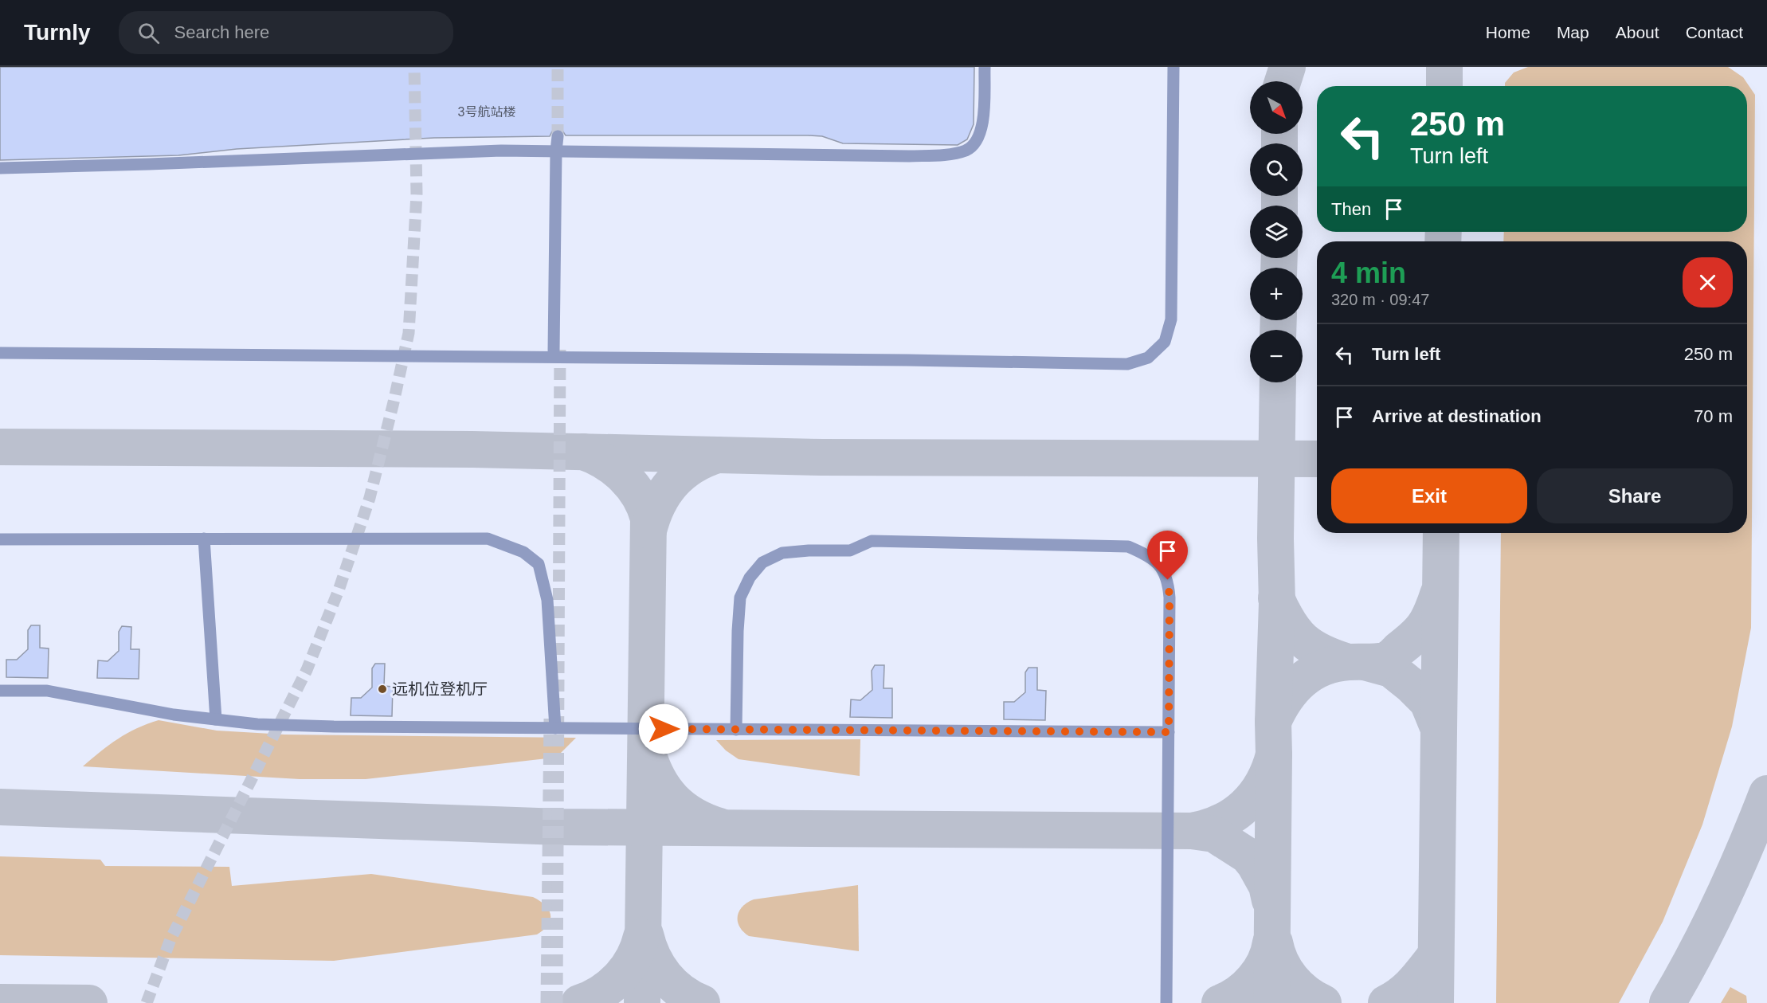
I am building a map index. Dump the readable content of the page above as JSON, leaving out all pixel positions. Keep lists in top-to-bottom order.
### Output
{
  "places": ["远机位登机厅"],
  "house_numbers": ["3号航站楼"],
  "north": "bottom right",
  "page": {
    "header": "Turnly",
    "search": "Search here",
    "nav": [
      "Home",
      "Map",
      "About",
      "Contact"
    ],
    "map_buttons": ["+", "−"],
    "turn": ["250 m", "Turn left"],
    "then": "Then",
    "heading": ["4 min", "320 m · 09:47"],
    "list": [
      {
        "name": "Turn left",
        "value": "250 m"
      },
      {
        "name": "Arrive at destination",
        "value": "70 m"
      }
    ],
    "buttons": ["Exit", "Share"]
  }
}
